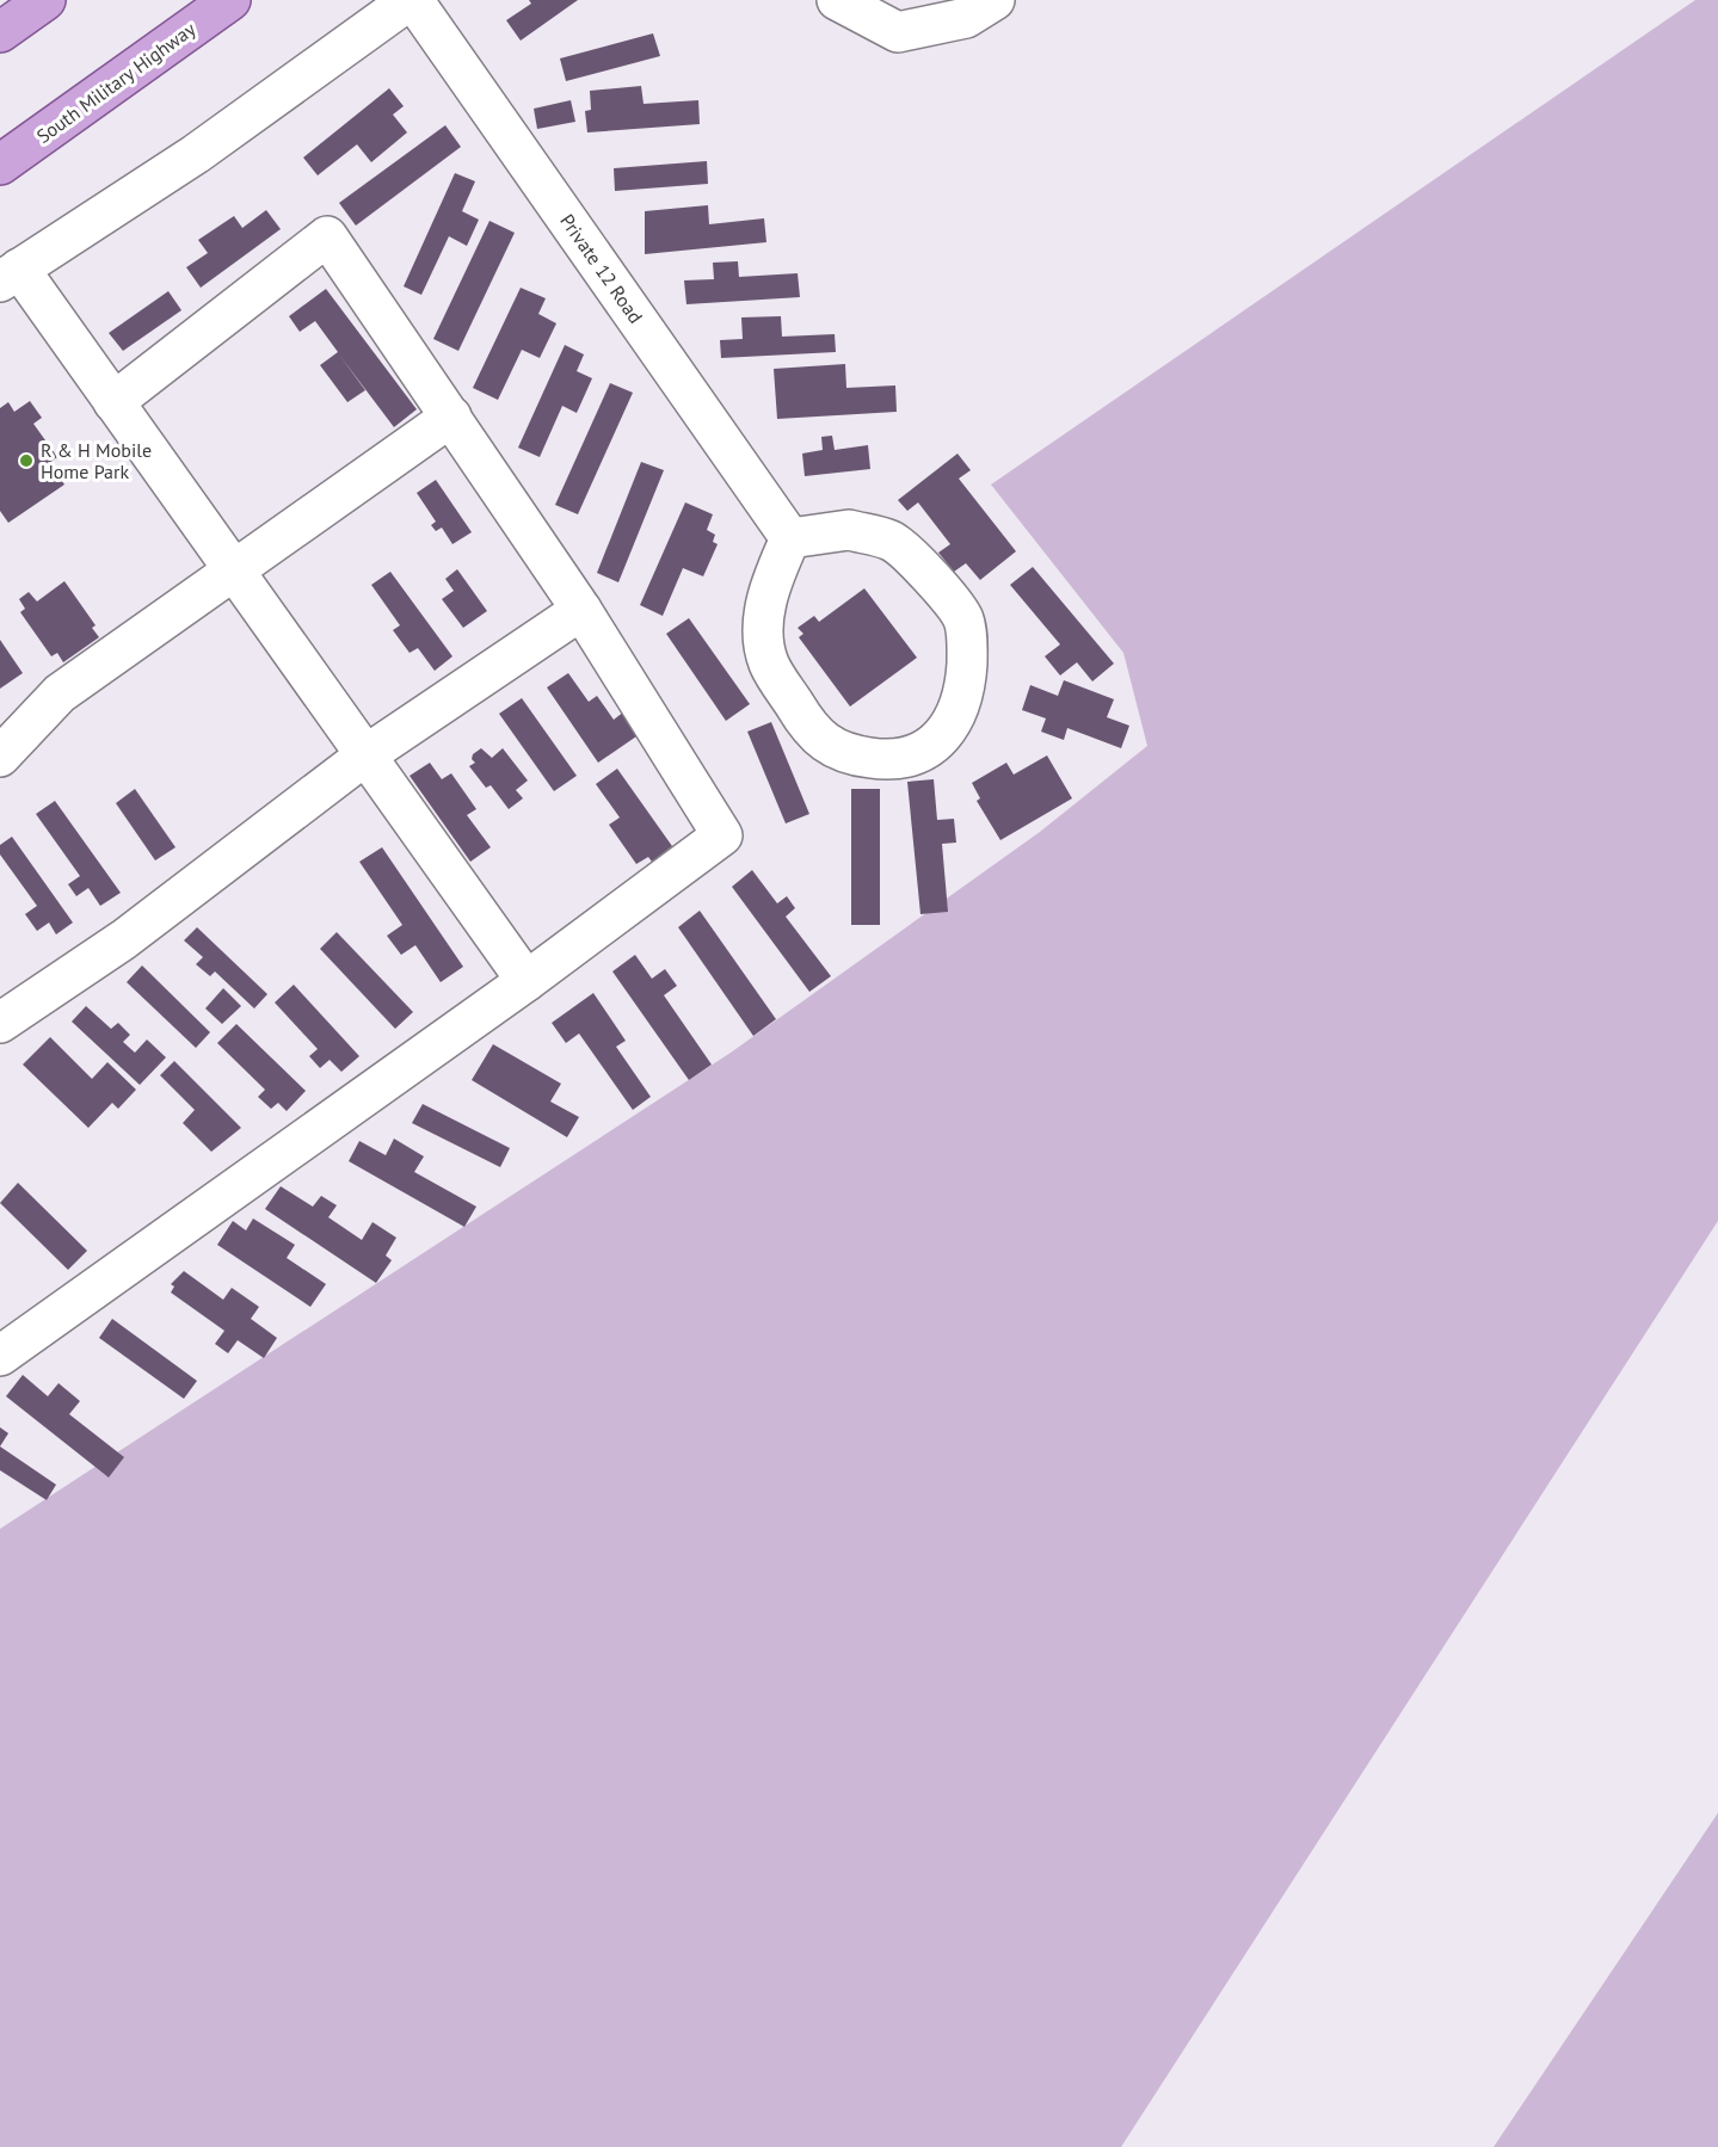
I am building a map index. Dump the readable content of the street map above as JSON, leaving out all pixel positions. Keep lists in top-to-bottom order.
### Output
{
  "streets": {
    "main road": ["South Military Highway"],
    "street": ["Private 12 Road"]
  },
  "places": ["R & H Mobile Home Park"]
}
